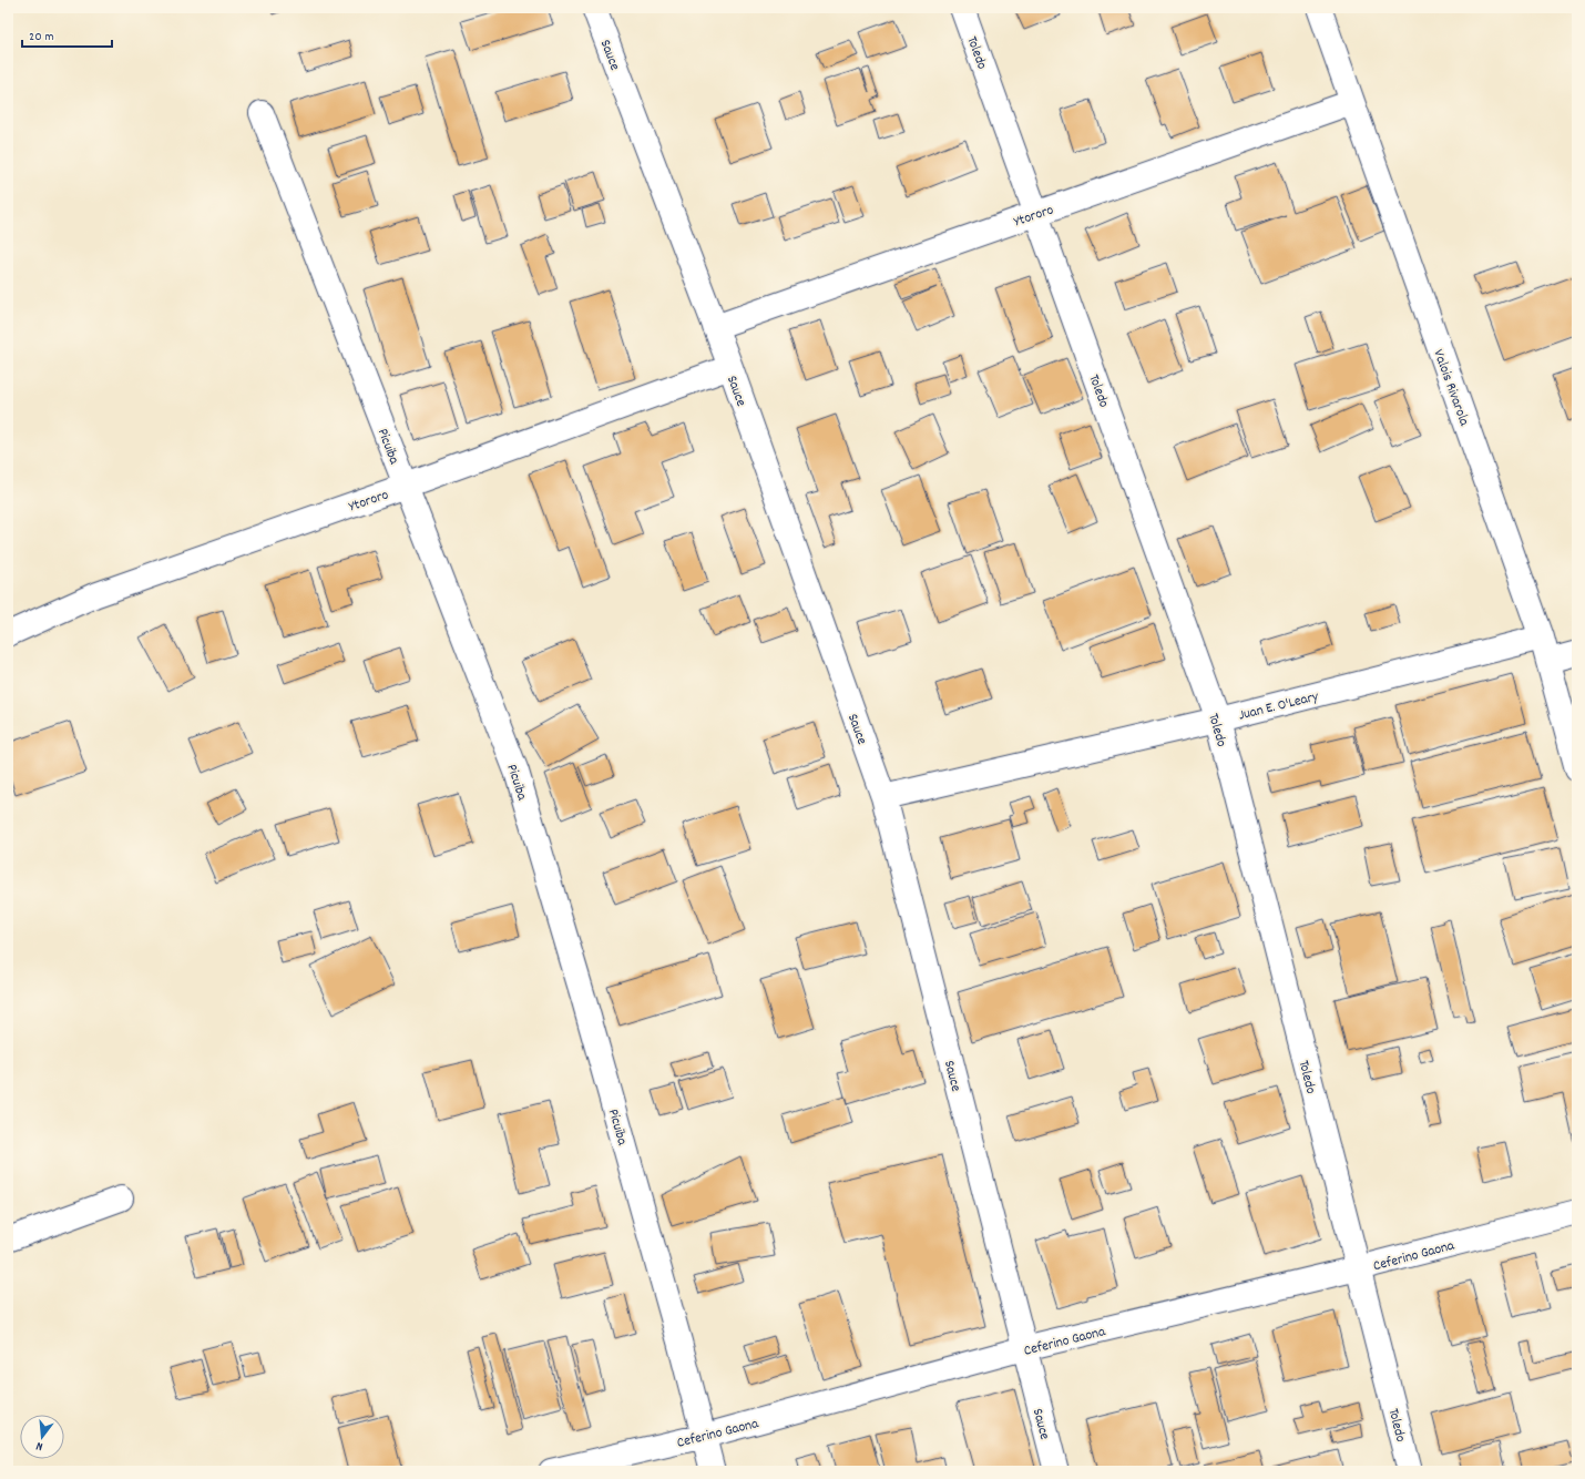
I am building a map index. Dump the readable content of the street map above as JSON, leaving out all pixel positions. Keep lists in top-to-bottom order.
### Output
{
  "streets": {
    "street": [
      "Toledo",
      "Sauce",
      "Ytororo",
      "Valois Rivarola",
      "Picuiba",
      "Juan E. O'Leary",
      "Ceferino Gaona"
    ]
  },
  "crossings": [
    ["Toledo", "Ytororo"],
    ["Toledo", "Juan E. O'Leary"],
    ["Toledo", "Ceferino Gaona"],
    ["Sauce", "Ytororo"],
    ["Sauce", "Juan E. O'Leary"],
    ["Sauce", "Ceferino Gaona"],
    ["Ytororo", "Valois Rivarola"],
    ["Ytororo", "Picuiba"],
    ["Valois Rivarola", "Juan E. O'Leary"],
    ["Picuiba", "Ceferino Gaona"]
  ],
  "scale_bar": "20 m",
  "north": "bottom"
}
